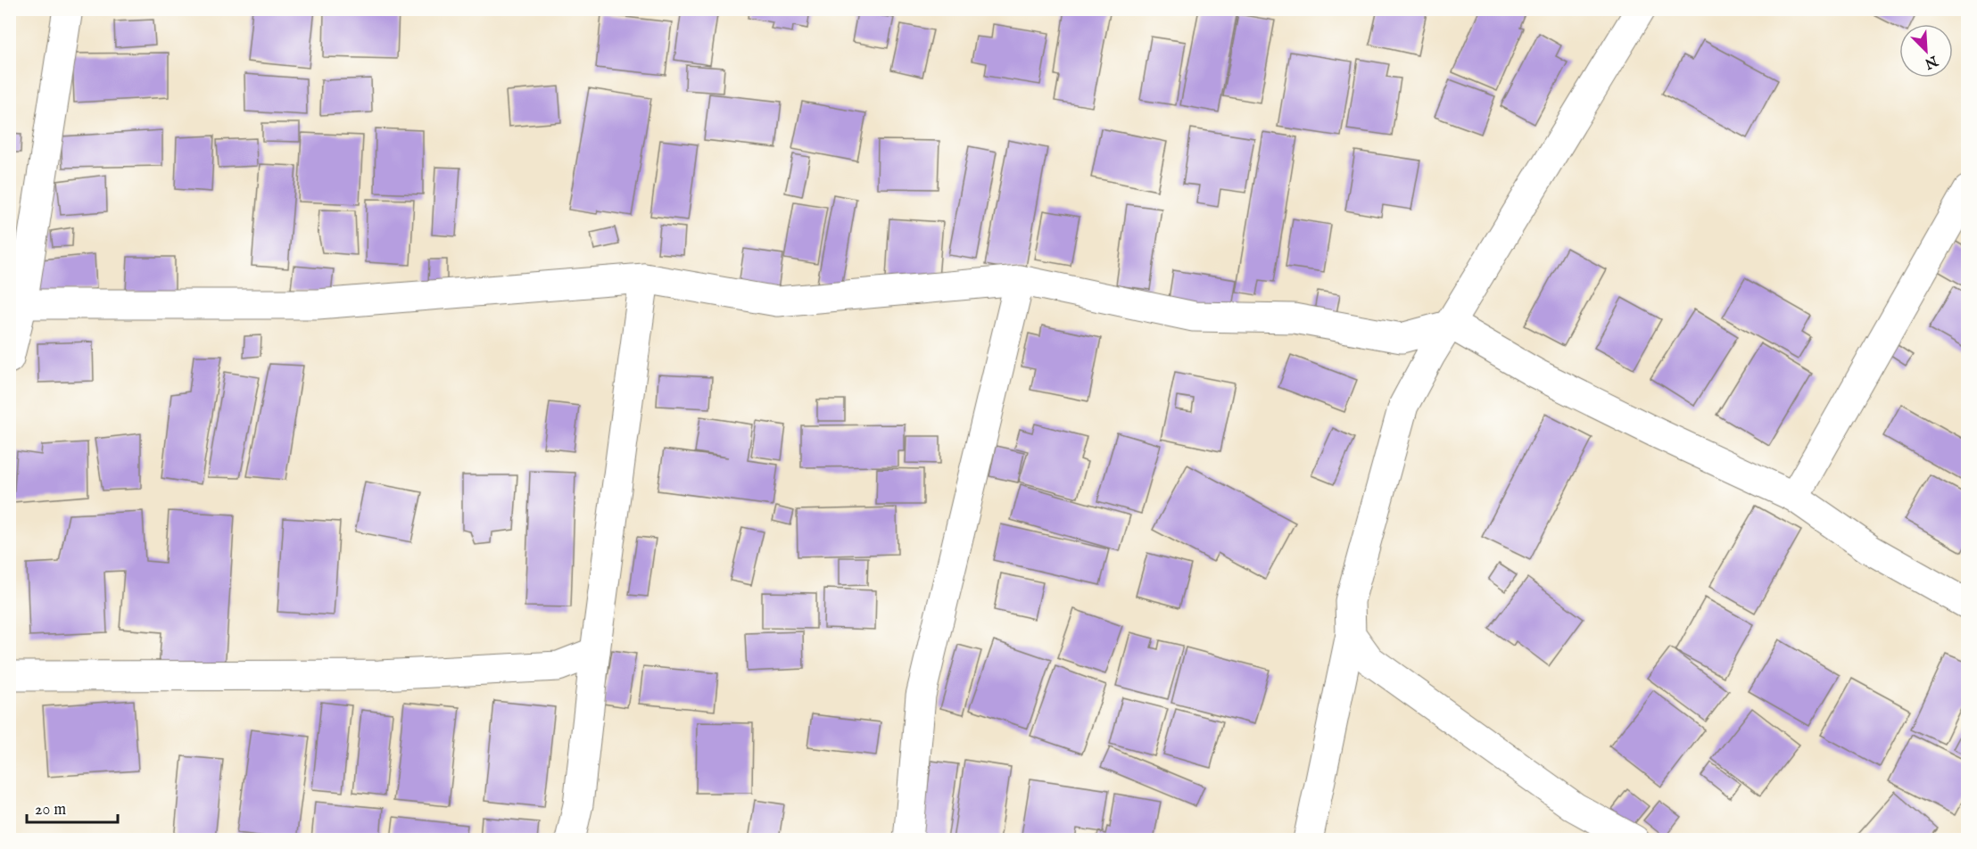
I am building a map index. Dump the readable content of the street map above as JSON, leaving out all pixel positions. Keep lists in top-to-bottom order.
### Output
{
  "scale_bar": "20 m",
  "north": "bottom right"
}
